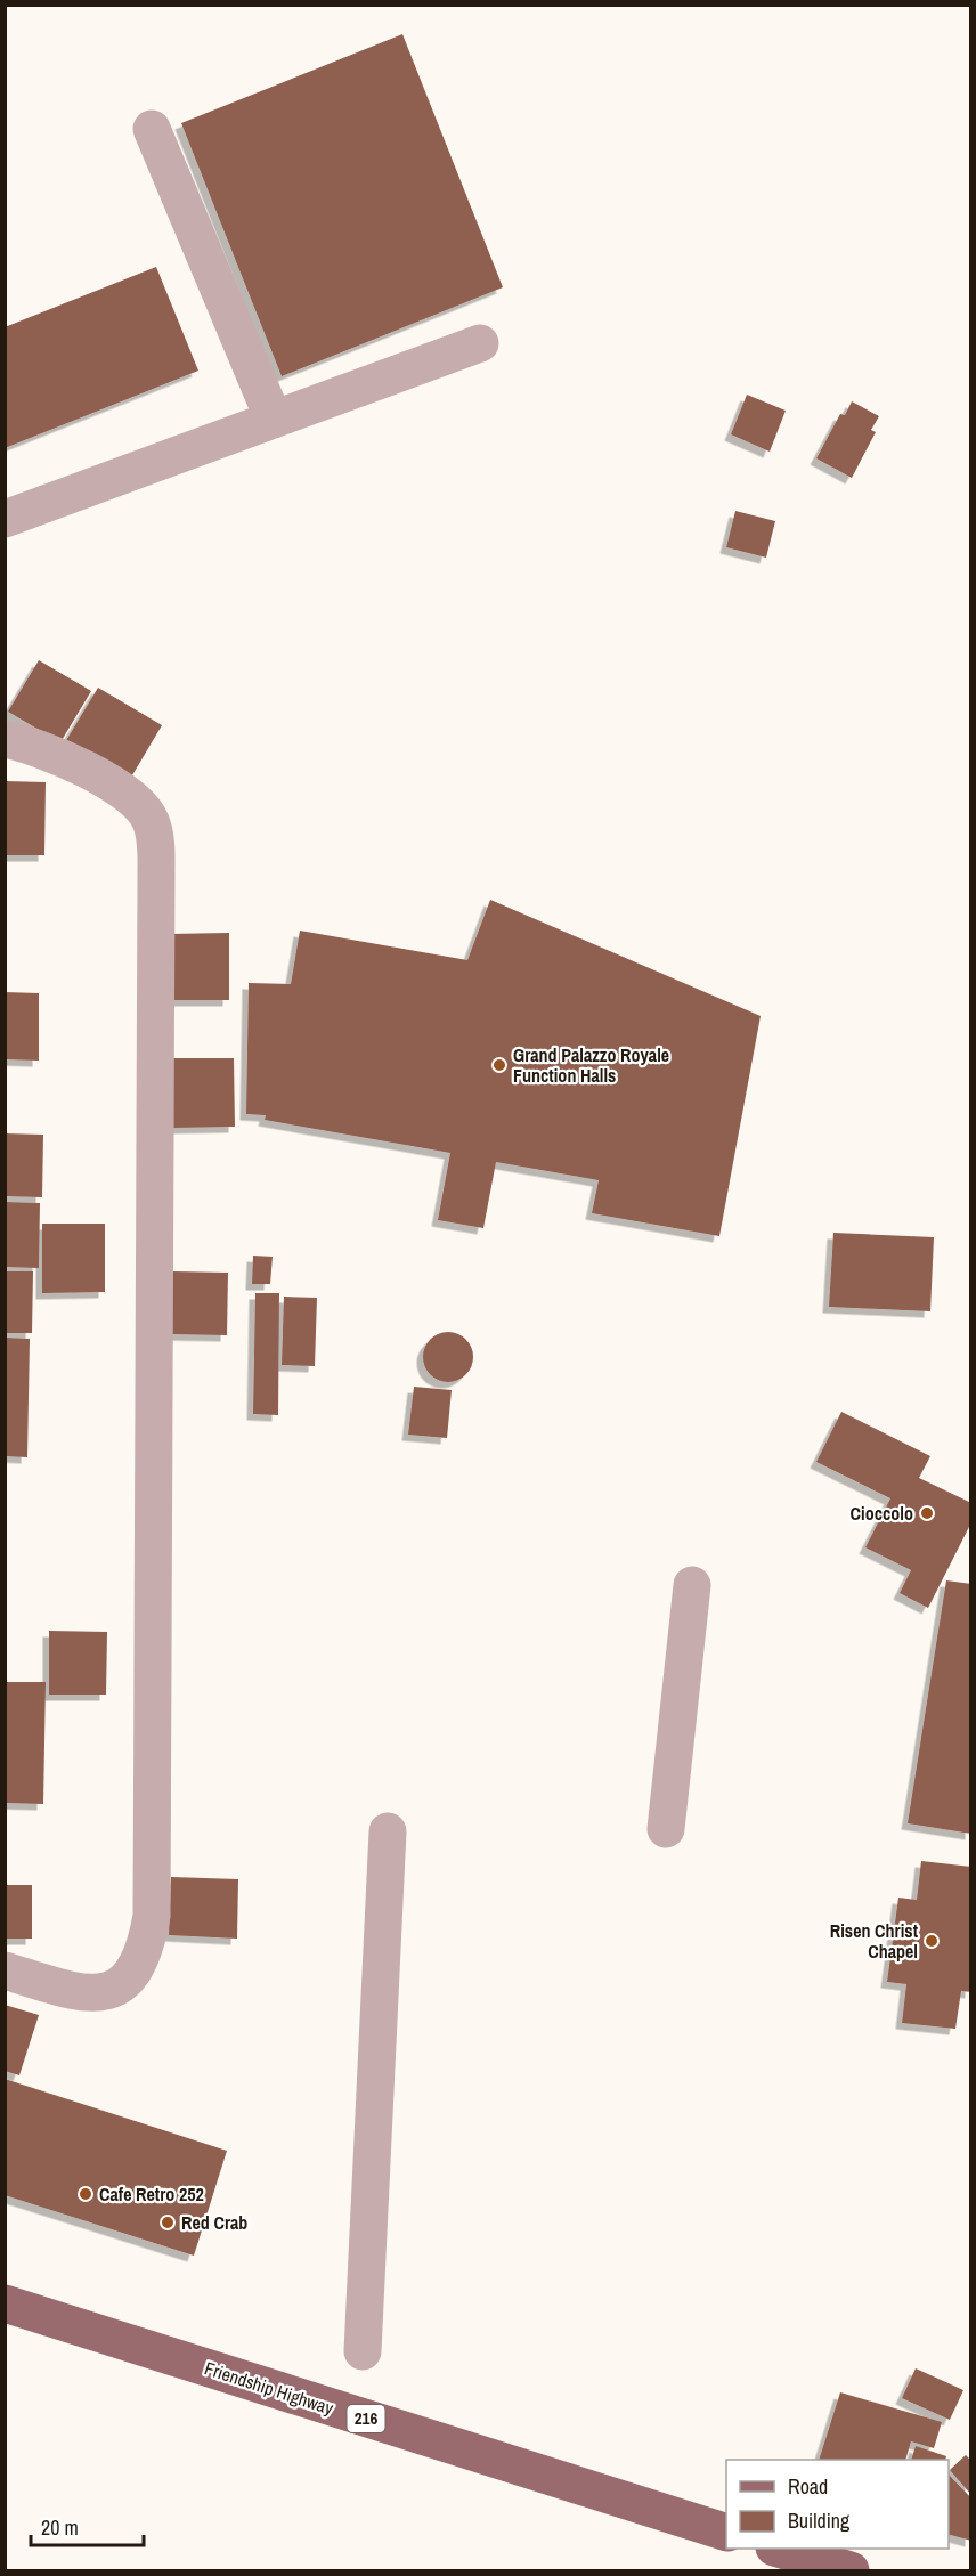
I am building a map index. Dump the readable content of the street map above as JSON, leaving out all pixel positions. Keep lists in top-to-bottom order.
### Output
{
  "streets": {
    "main road": ["Friendship Highway", "216"]
  },
  "places": [
    "Grand Palazzo Royale Function Halls",
    "Cioccolo",
    "Risen Christ Chapel",
    "Cafe Retro 252",
    "Red Crab"
  ],
  "legend": ["Road", "Building"],
  "scale_bar": "20 m"
}
